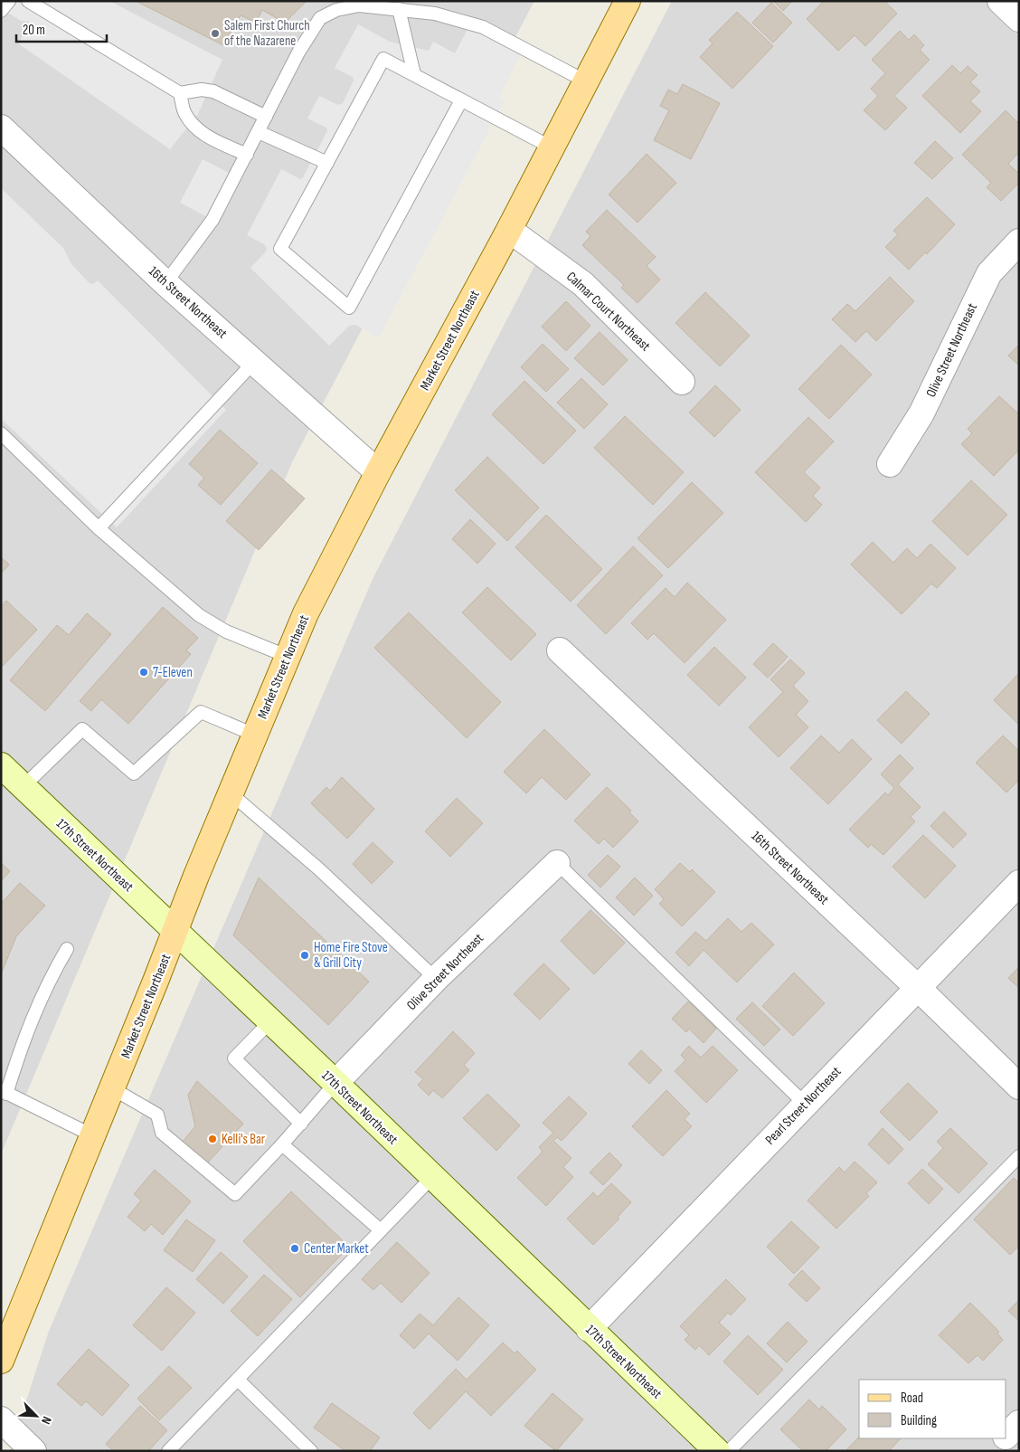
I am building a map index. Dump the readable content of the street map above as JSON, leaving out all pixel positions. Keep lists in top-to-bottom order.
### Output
{
  "streets": {
    "main road": ["Market Street Northeast", "17th Street Northeast"],
    "street": [
      "16th Street Northeast",
      "Calmar Court Northeast",
      "Olive Street Northeast",
      "Pearl Street Northeast"
    ]
  },
  "crossings": [
    ["16th Street Northeast", "Market Street Northeast"],
    ["16th Street Northeast", "Pearl Street Northeast"],
    ["Calmar Court Northeast", "Market Street Northeast"],
    ["Market Street Northeast", "17th Street Northeast"],
    ["Olive Street Northeast", "17th Street Northeast"],
    ["17th Street Northeast", "Pearl Street Northeast"]
  ],
  "places": [
    "Salem First Church of the Nazarene",
    "7-Eleven",
    "Home Fire Stove & Grill City",
    "Kelli's Bar",
    "Center Market"
  ],
  "legend": ["Road", "Building"],
  "scale_bar": "20 m",
  "north": "bottom right"
}
